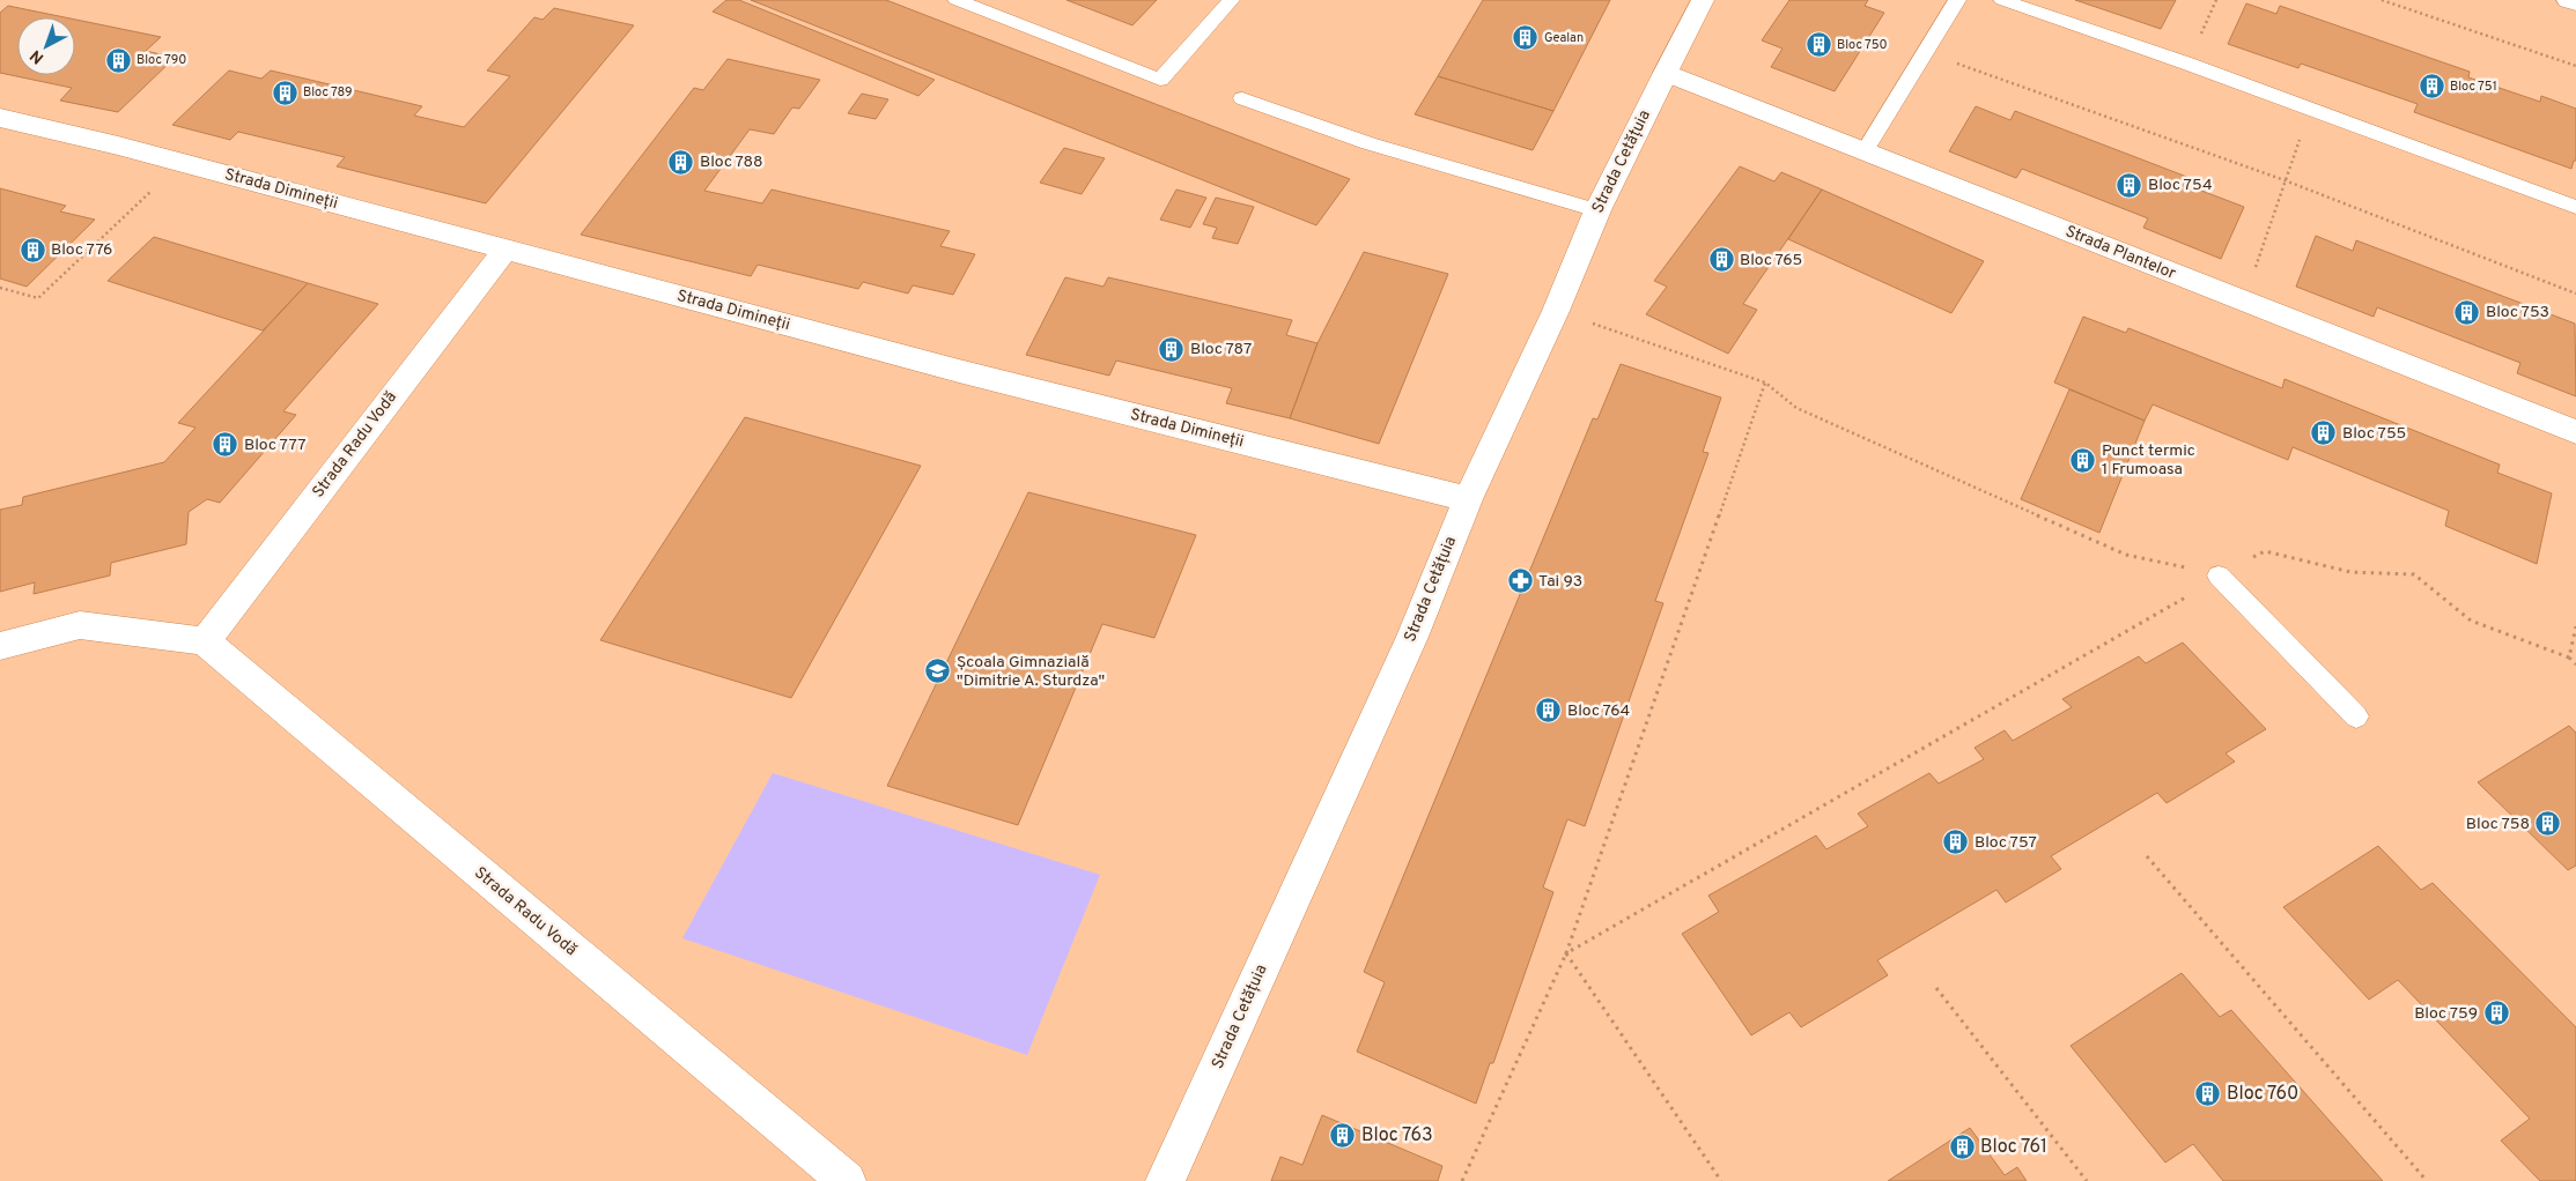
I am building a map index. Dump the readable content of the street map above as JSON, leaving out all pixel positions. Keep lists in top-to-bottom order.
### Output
{
  "streets": {
    "street": [
      "Strada Cetățuia",
      "Strada Dimineții",
      "Strada Plantelor",
      "Strada Radu Vodă"
    ]
  },
  "crossings": [
    ["Strada Cetățuia", "Strada Dimineții"],
    ["Strada Cetățuia", "Strada Plantelor"],
    ["Strada Dimineții", "Strada Radu Vodă"]
  ],
  "places": {
    "building": [
      "Gealan",
      "Bloc 750",
      "Bloc 790",
      "Bloc 751",
      "Bloc 789",
      "Bloc 788",
      "Bloc 754",
      "Bloc 776",
      "Bloc 765",
      "Bloc 753",
      "Bloc 787",
      "Bloc 755",
      "Bloc 777",
      "Punct termic 1 Frumoasa",
      "Bloc 764",
      "Bloc 758",
      "Bloc 757",
      "Bloc 759",
      "Bloc 760",
      "Bloc 763",
      "Bloc 761"
    ],
    "pharmacy": ["Tai 93"],
    "school or university": ["Școala Gimnazială \"Dimitrie A. Sturdza\""]
  },
  "north": "bottom left"
}
